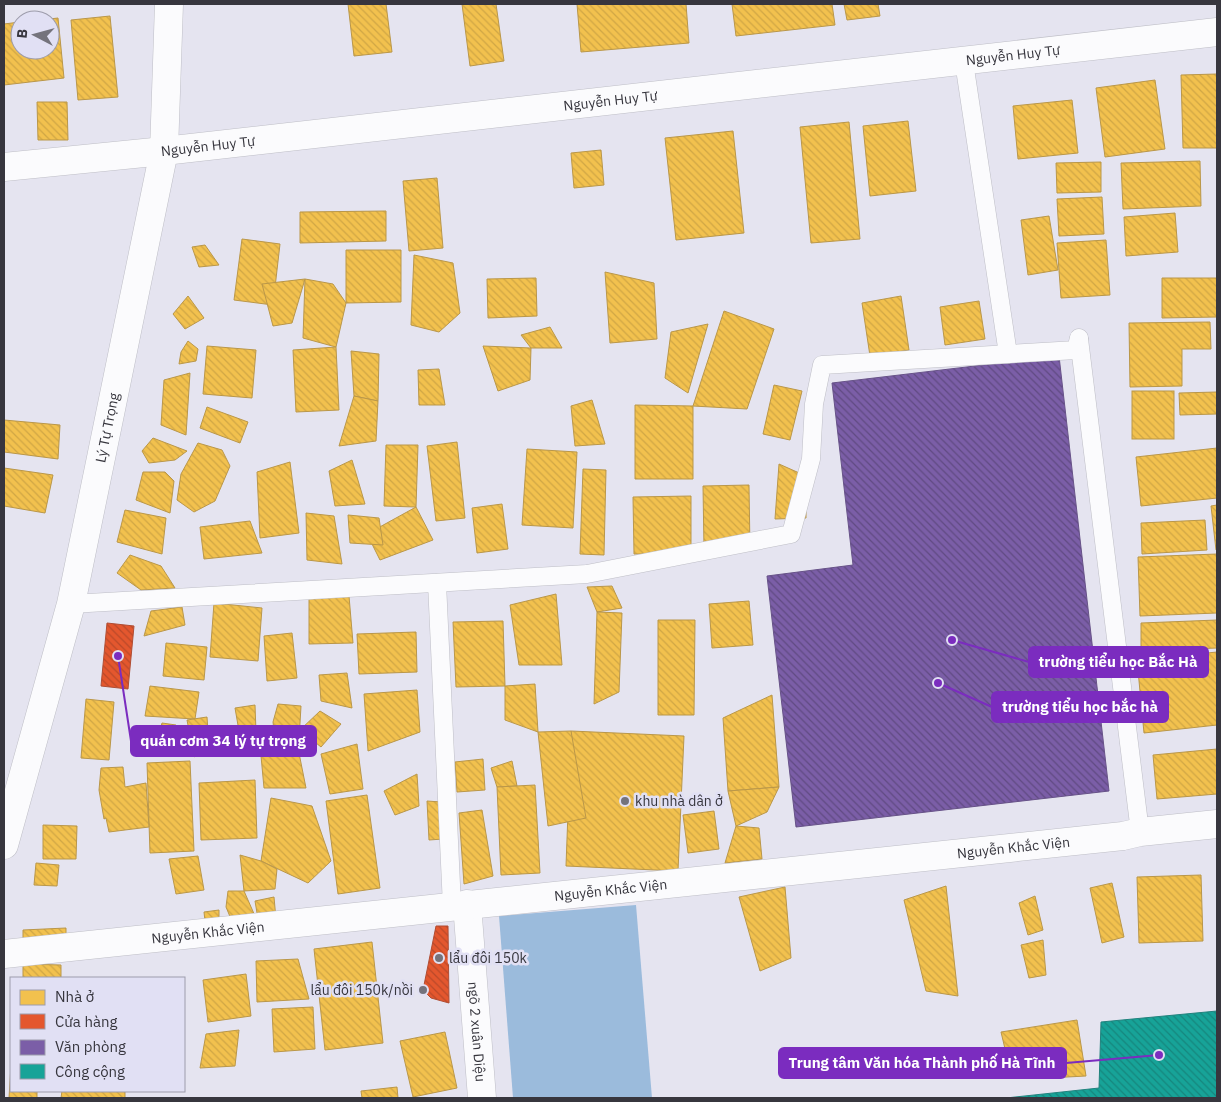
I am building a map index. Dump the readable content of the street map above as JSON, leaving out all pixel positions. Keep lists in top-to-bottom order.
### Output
{
  "streets": {
    "street": [
      "Nguyễn Huy Tự",
      "Lý Tự Trọng",
      "Nguyễn Khắc Viện",
      "ngõ 2 xuân Diệu"
    ]
  },
  "crossings": [
    ["Nguyễn Huy Tự", "Lý Tự Trọng"],
    ["Nguyễn Khắc Viện", "ngõ 2 xuân Diệu"]
  ],
  "places": [
    "trường tiểu học Bắc Hà",
    "quán cơm 34 lý tự trọng",
    "trường tiểu học bắc hà",
    "khu nhà dân ở",
    "lẩu đôi 150k",
    "lẩu đôi 150k/nồi",
    "Trung tâm Văn hóa Thành phố Hà Tĩnh"
  ],
  "legend": [
    "Nhà ở",
    "Cửa hàng",
    "Văn phòng",
    "Công cộng"
  ],
  "north": "left"
}
